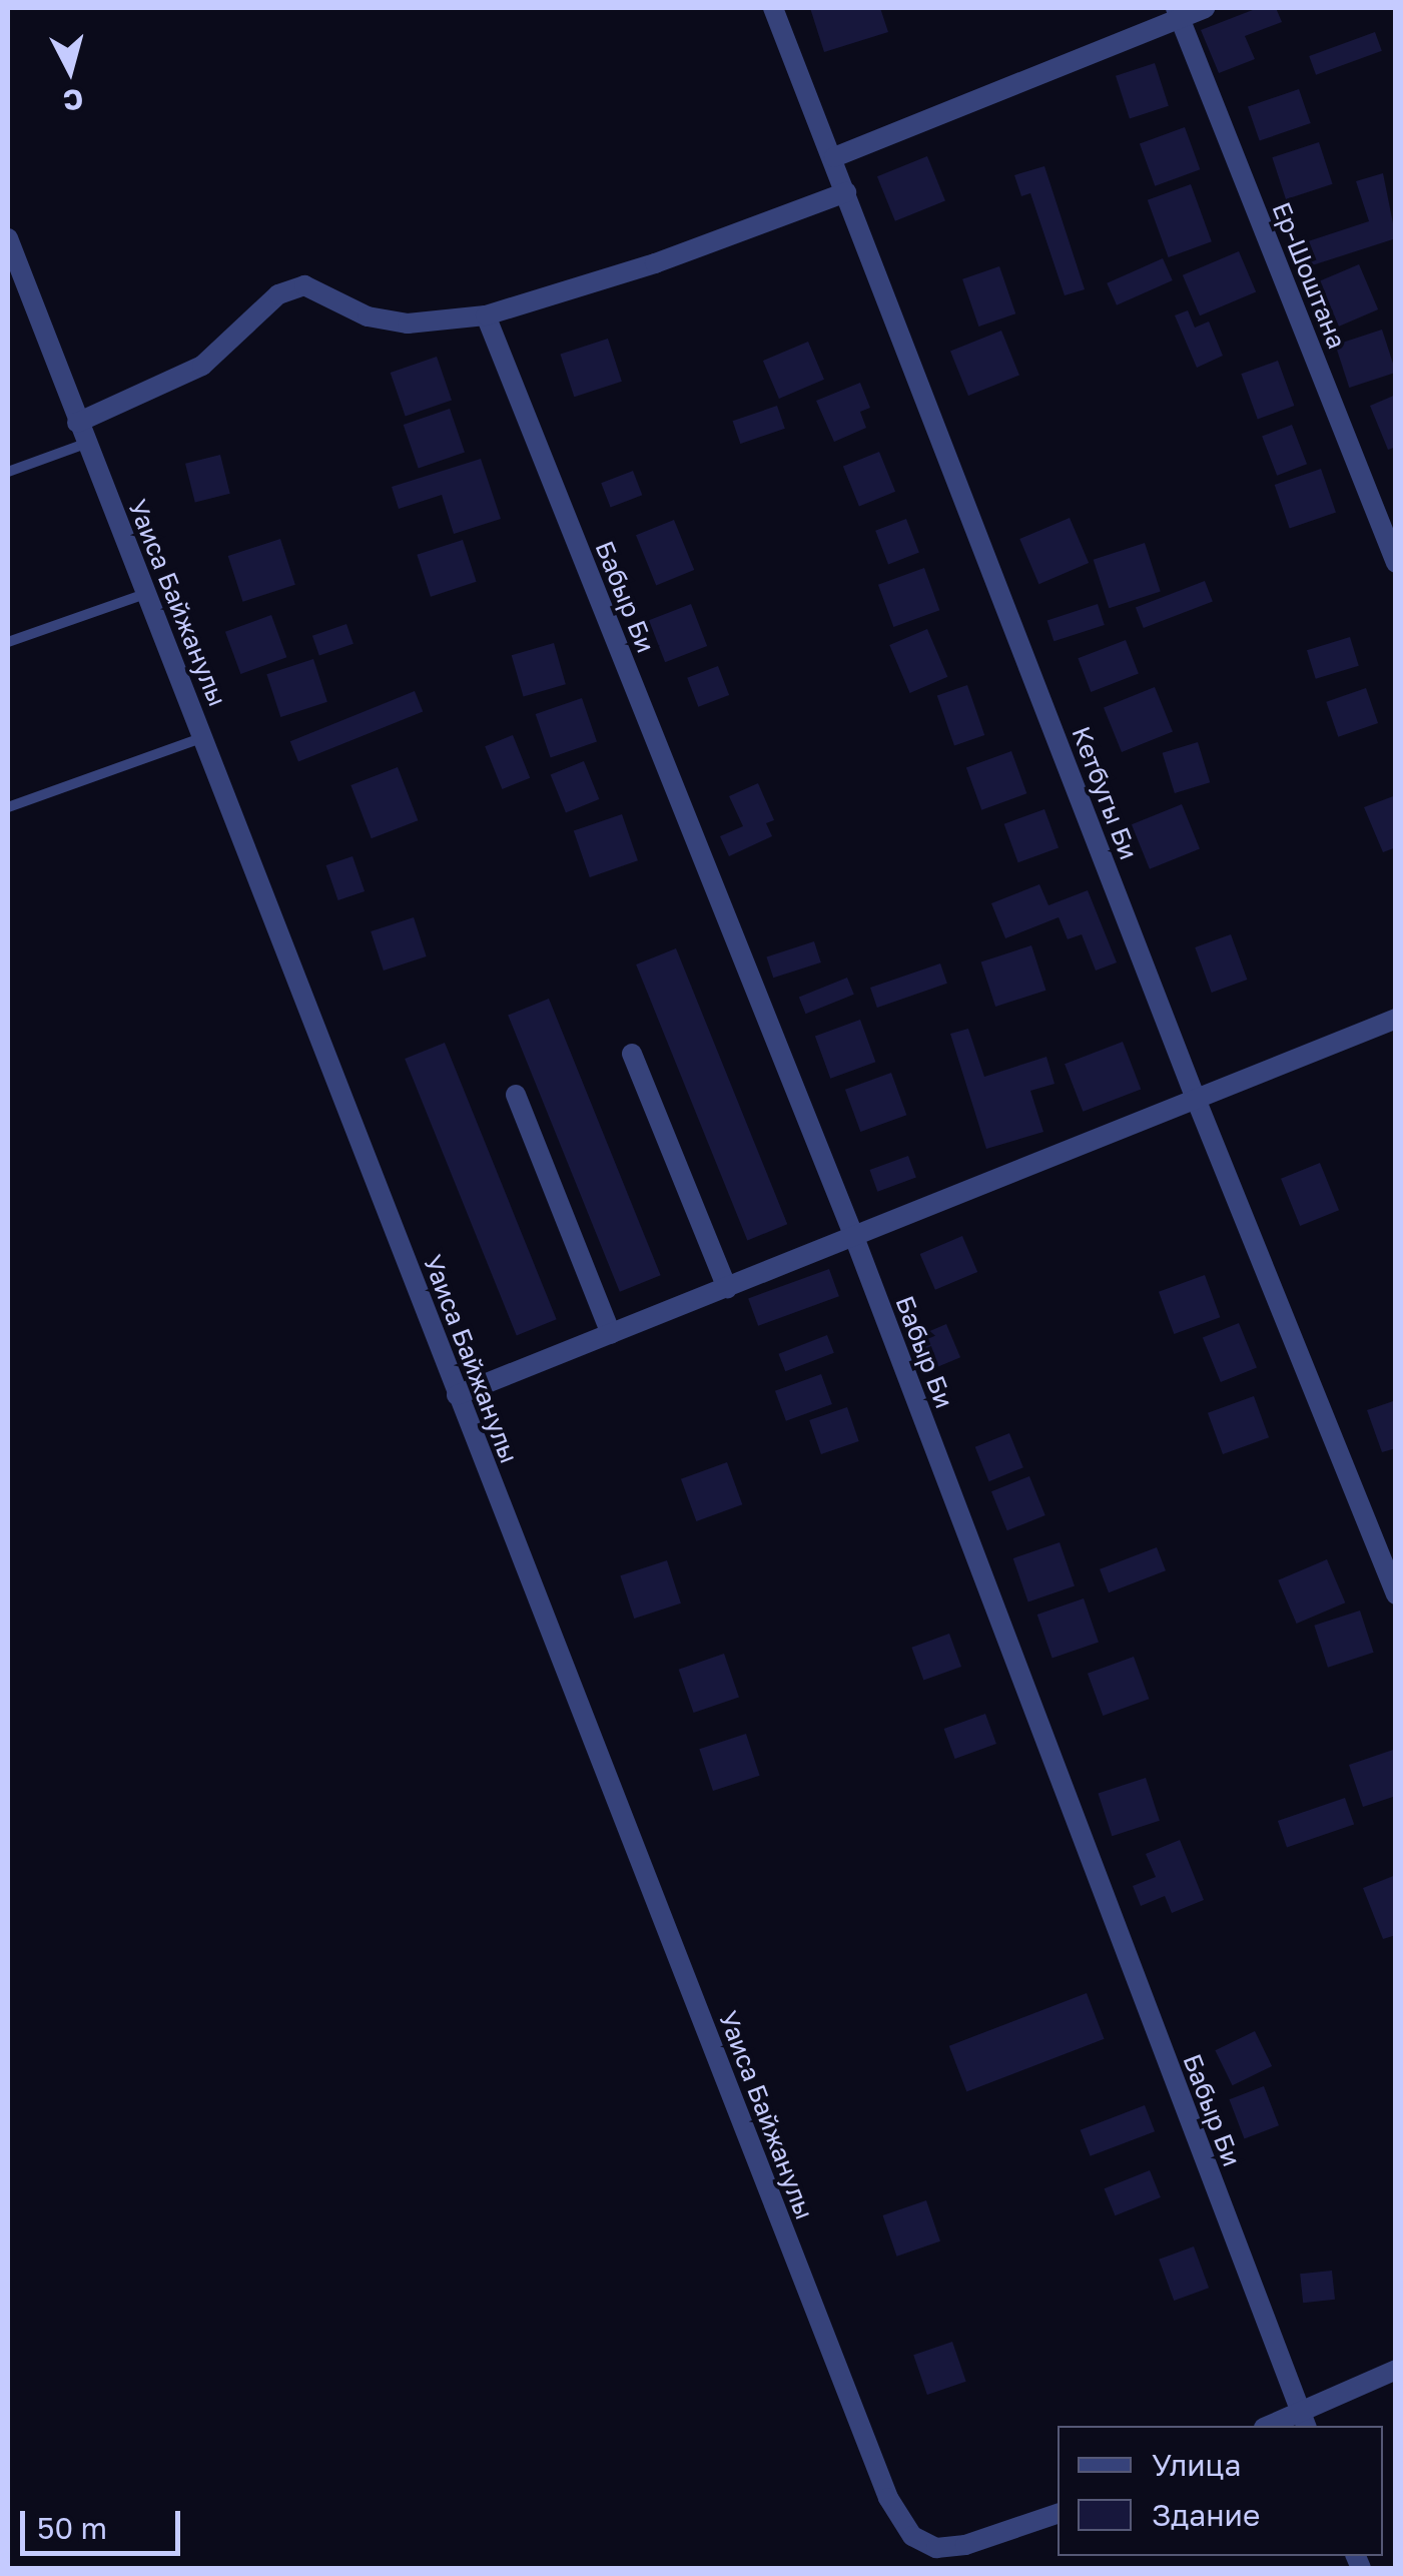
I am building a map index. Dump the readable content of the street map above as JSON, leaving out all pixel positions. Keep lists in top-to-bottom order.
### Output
{
  "streets": {
    "street": [
      "Ер-Шоштана",
      "Бабыр Би",
      "Уаиса Байжанулы",
      "Кетбугы Би"
    ]
  },
  "legend": ["Улица", "Здание"],
  "scale_bar": "50 m",
  "north": "bottom"
}
